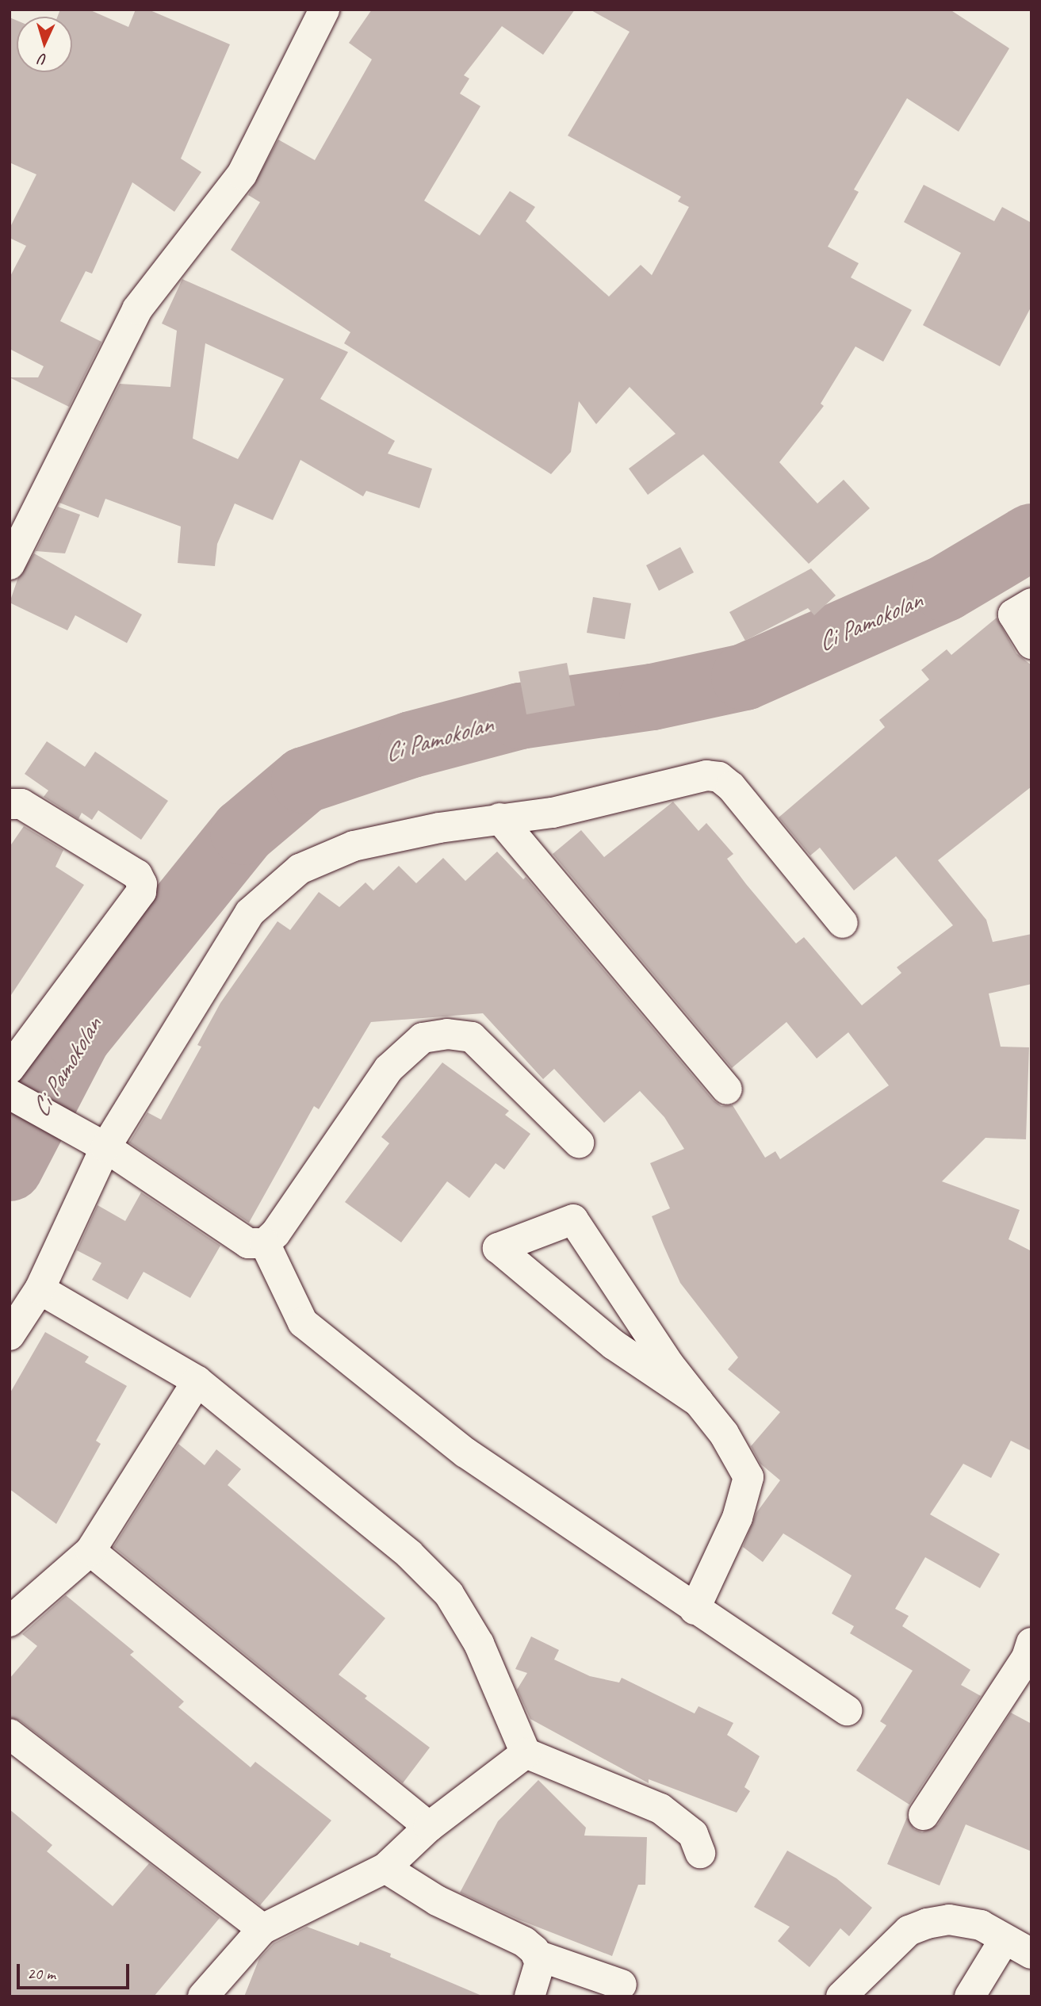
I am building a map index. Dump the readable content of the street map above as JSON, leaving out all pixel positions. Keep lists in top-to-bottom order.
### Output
{
  "water": ["Ci Pamokolan"],
  "scale_bar": "20 m",
  "north": "bottom"
}
